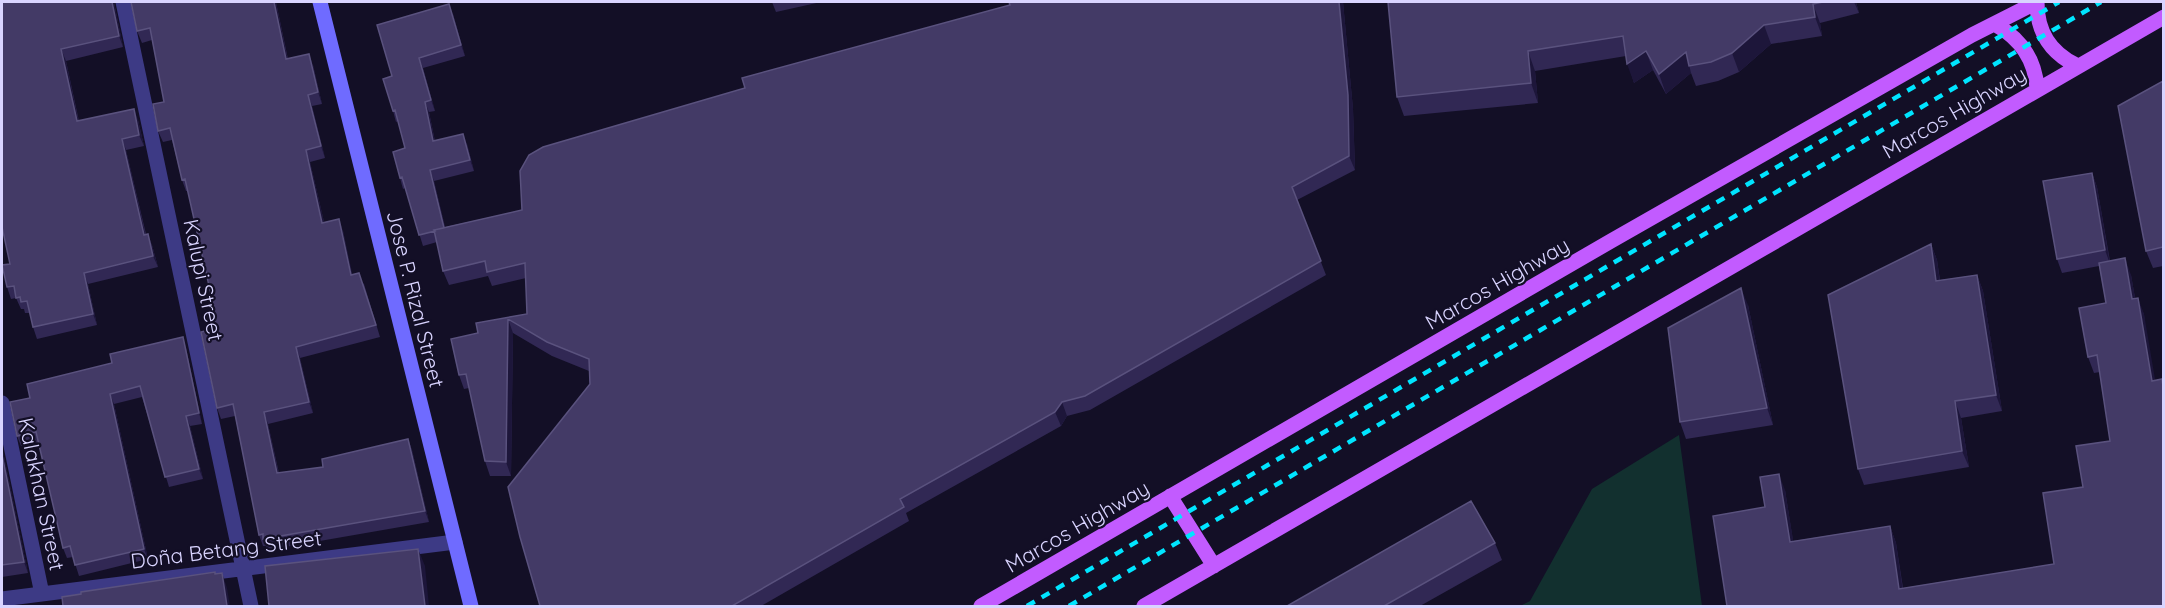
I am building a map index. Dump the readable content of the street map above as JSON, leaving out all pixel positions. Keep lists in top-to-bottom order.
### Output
{
  "streets": {
    "main road": ["Marcos Highway"],
    "street": [
      "Kalupi Street",
      "Jose P. Rizal Street",
      "Kalakhan Street",
      "Doña Betang Street"
    ]
  },
  "crossings": [
    ["Kalupi Street", "Doña Betang Street"],
    ["Jose P. Rizal Street", "Doña Betang Street"],
    ["Kalakhan Street", "Doña Betang Street"]
  ]
}
